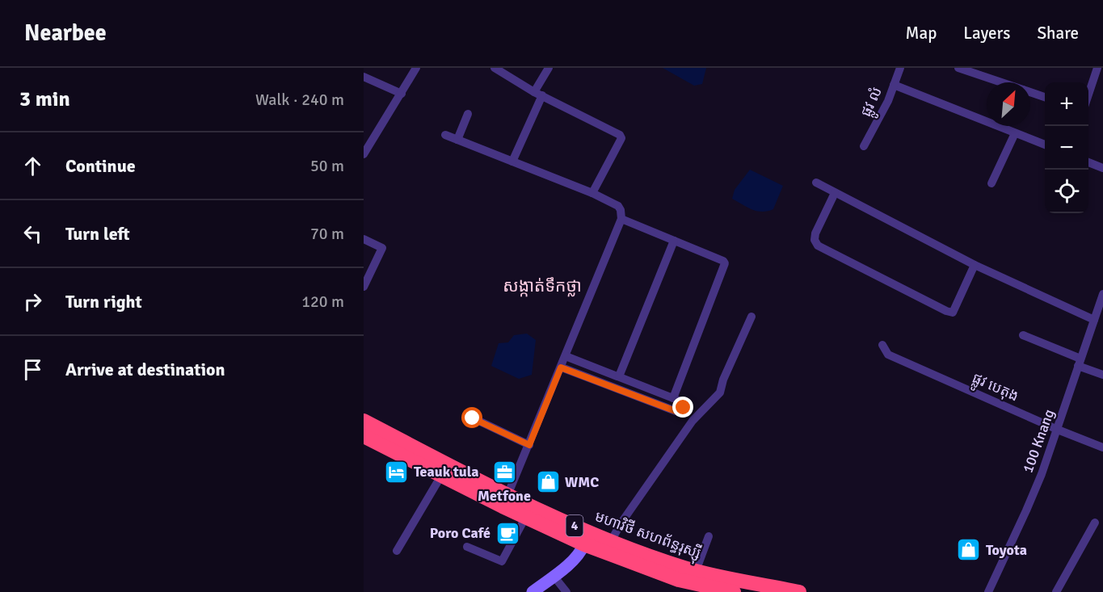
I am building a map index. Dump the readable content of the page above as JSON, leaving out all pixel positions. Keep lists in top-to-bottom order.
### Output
{
  "streets": {
    "highway": ["4", "មហាវិថី សហព័ន្ធរុស្ស៊ី"],
    "street": ["ផ្លូវ លំ", "ផ្លូវ បេតុង", "100 Knang"]
  },
  "crossings": [
    ["ផ្លូវ បេតុង", "100 Knang"]
  ],
  "districts": ["សង្កាត់ទឹកថ្លា"],
  "places": {
    "hotel": ["Teauk tula"],
    "office": ["Metfone"],
    "shop": ["WMC", "Toyota"],
    "cafe": ["Poro Café"]
  },
  "north": "top right",
  "page": {
    "header": "Nearbee",
    "nav": ["Map", "Layers", "Share"],
    "heading": ["3 min", "Walk · 240 m"],
    "map_buttons": ["+", "−"],
    "list": [
      ["Continue", "50 m"],
      ["Turn left", "70 m"],
      ["Turn right", "120 m"],
      "Arrive at destination"
    ]
  }
}
